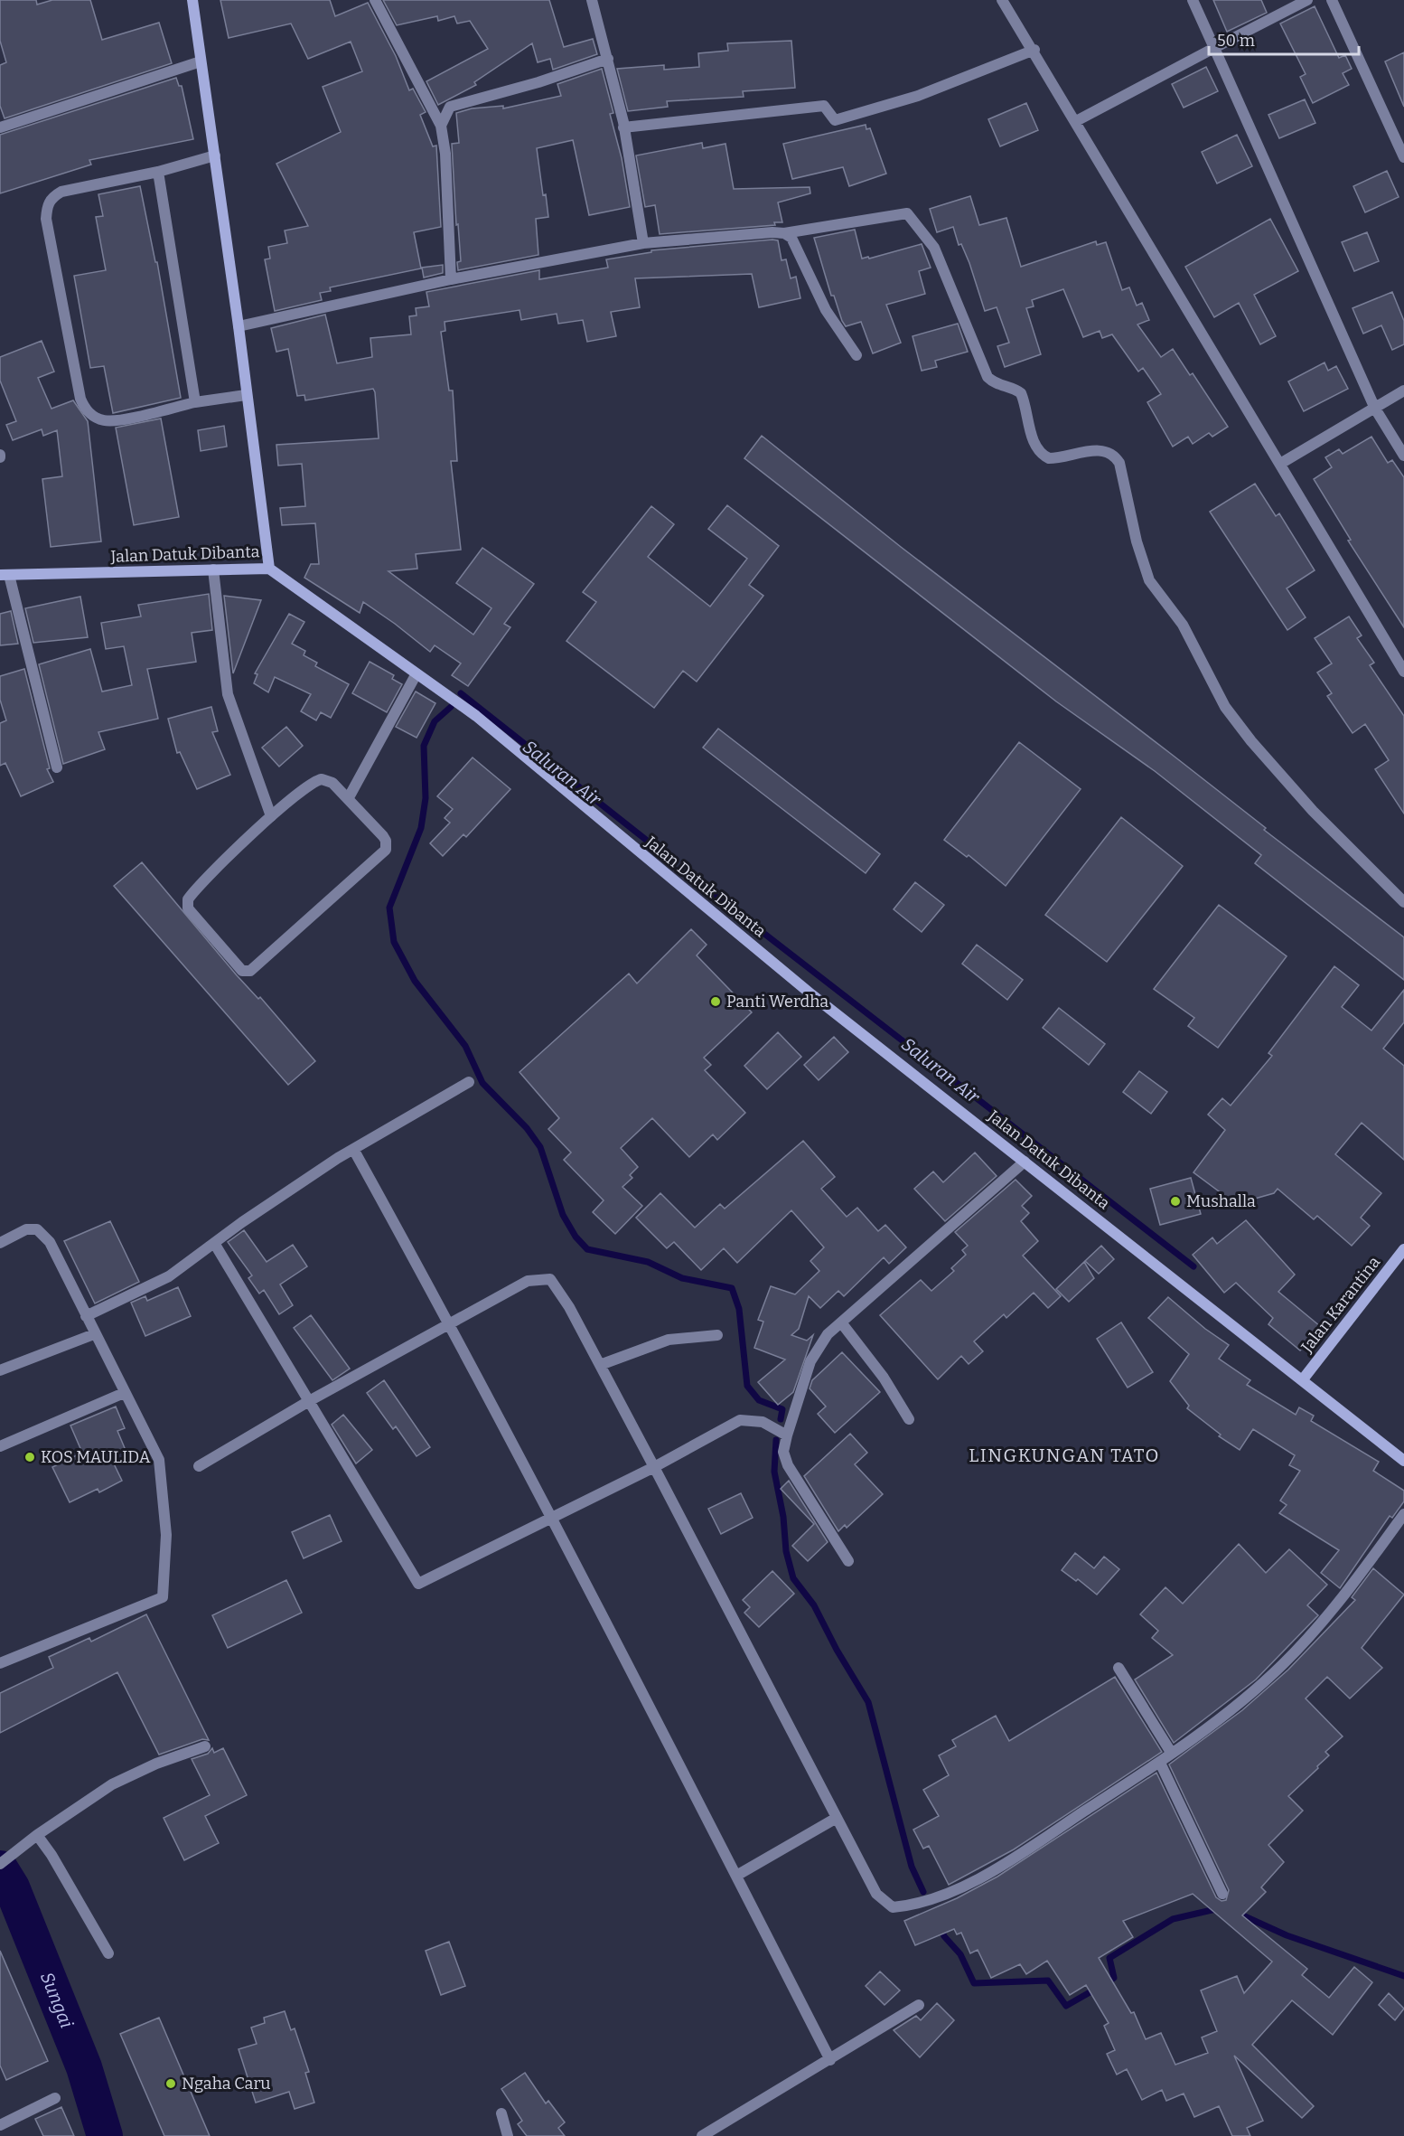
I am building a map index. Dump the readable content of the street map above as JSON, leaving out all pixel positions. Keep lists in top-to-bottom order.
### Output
{
  "streets": {
    "main road": ["Jalan Datuk Dibanta", "Jalan Karantina"]
  },
  "crossings": [
    ["Jalan Datuk Dibanta", "Jalan Karantina"]
  ],
  "districts": ["LINGKUNGAN TATO"],
  "water": ["Saluran Air", "Sungai"],
  "places": [
    "Panti Werdha",
    "Mushalla",
    "KOS MAULIDA",
    "Ngaha Caru"
  ],
  "scale_bar": "50 m"
}
